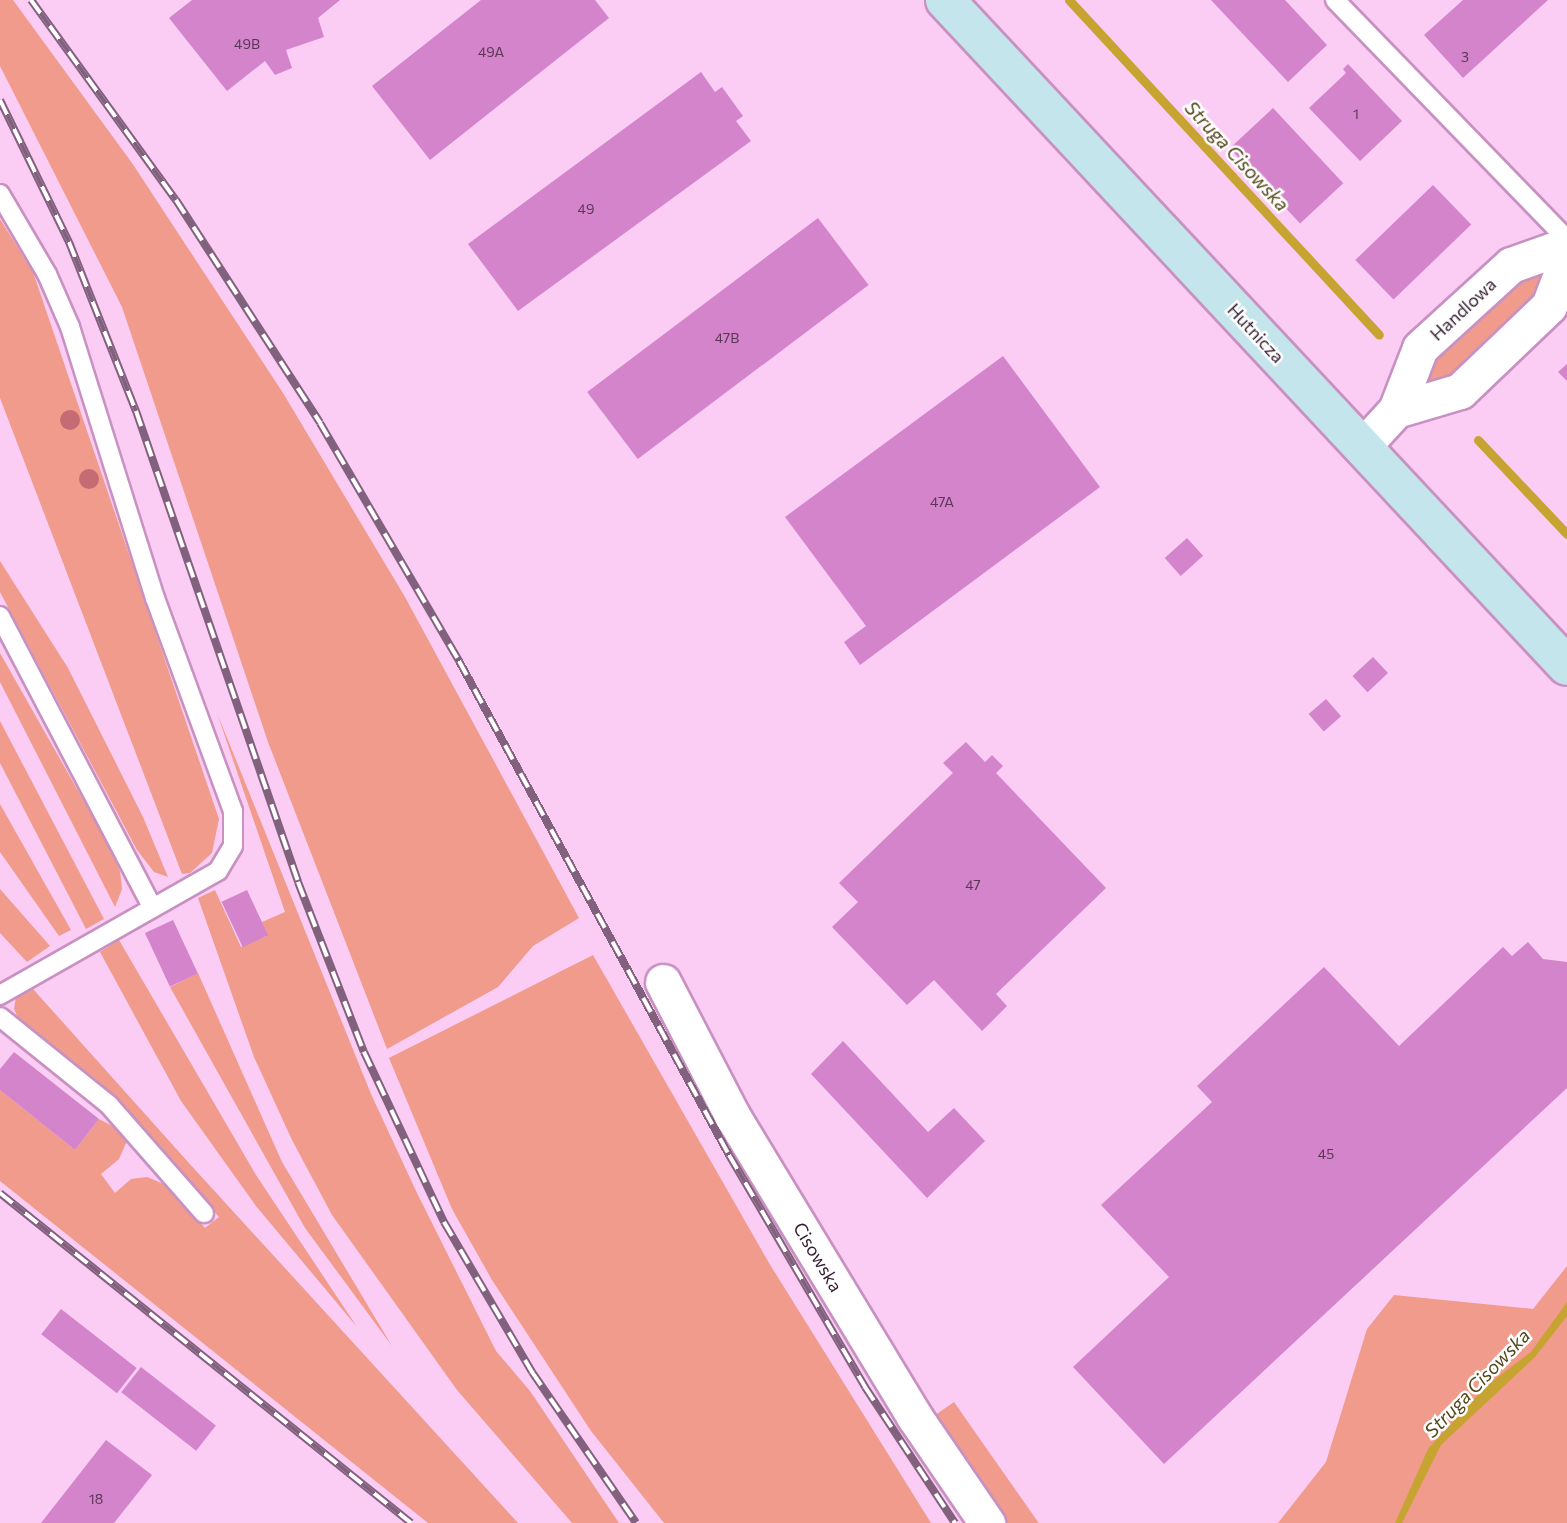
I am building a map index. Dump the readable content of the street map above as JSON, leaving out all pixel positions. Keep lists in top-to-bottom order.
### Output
{
  "streets": {
    "main road": ["Hutnicza"],
    "street": ["Handlowa", "Cisowska"]
  },
  "crossings": [
    ["Handlowa", "Hutnicza"]
  ],
  "water": ["Struga Cisowska"],
  "house_numbers": [
    "49B",
    "49A",
    "3",
    "1",
    "49",
    "47B",
    "47A",
    "47",
    "45",
    "18"
  ]
}
